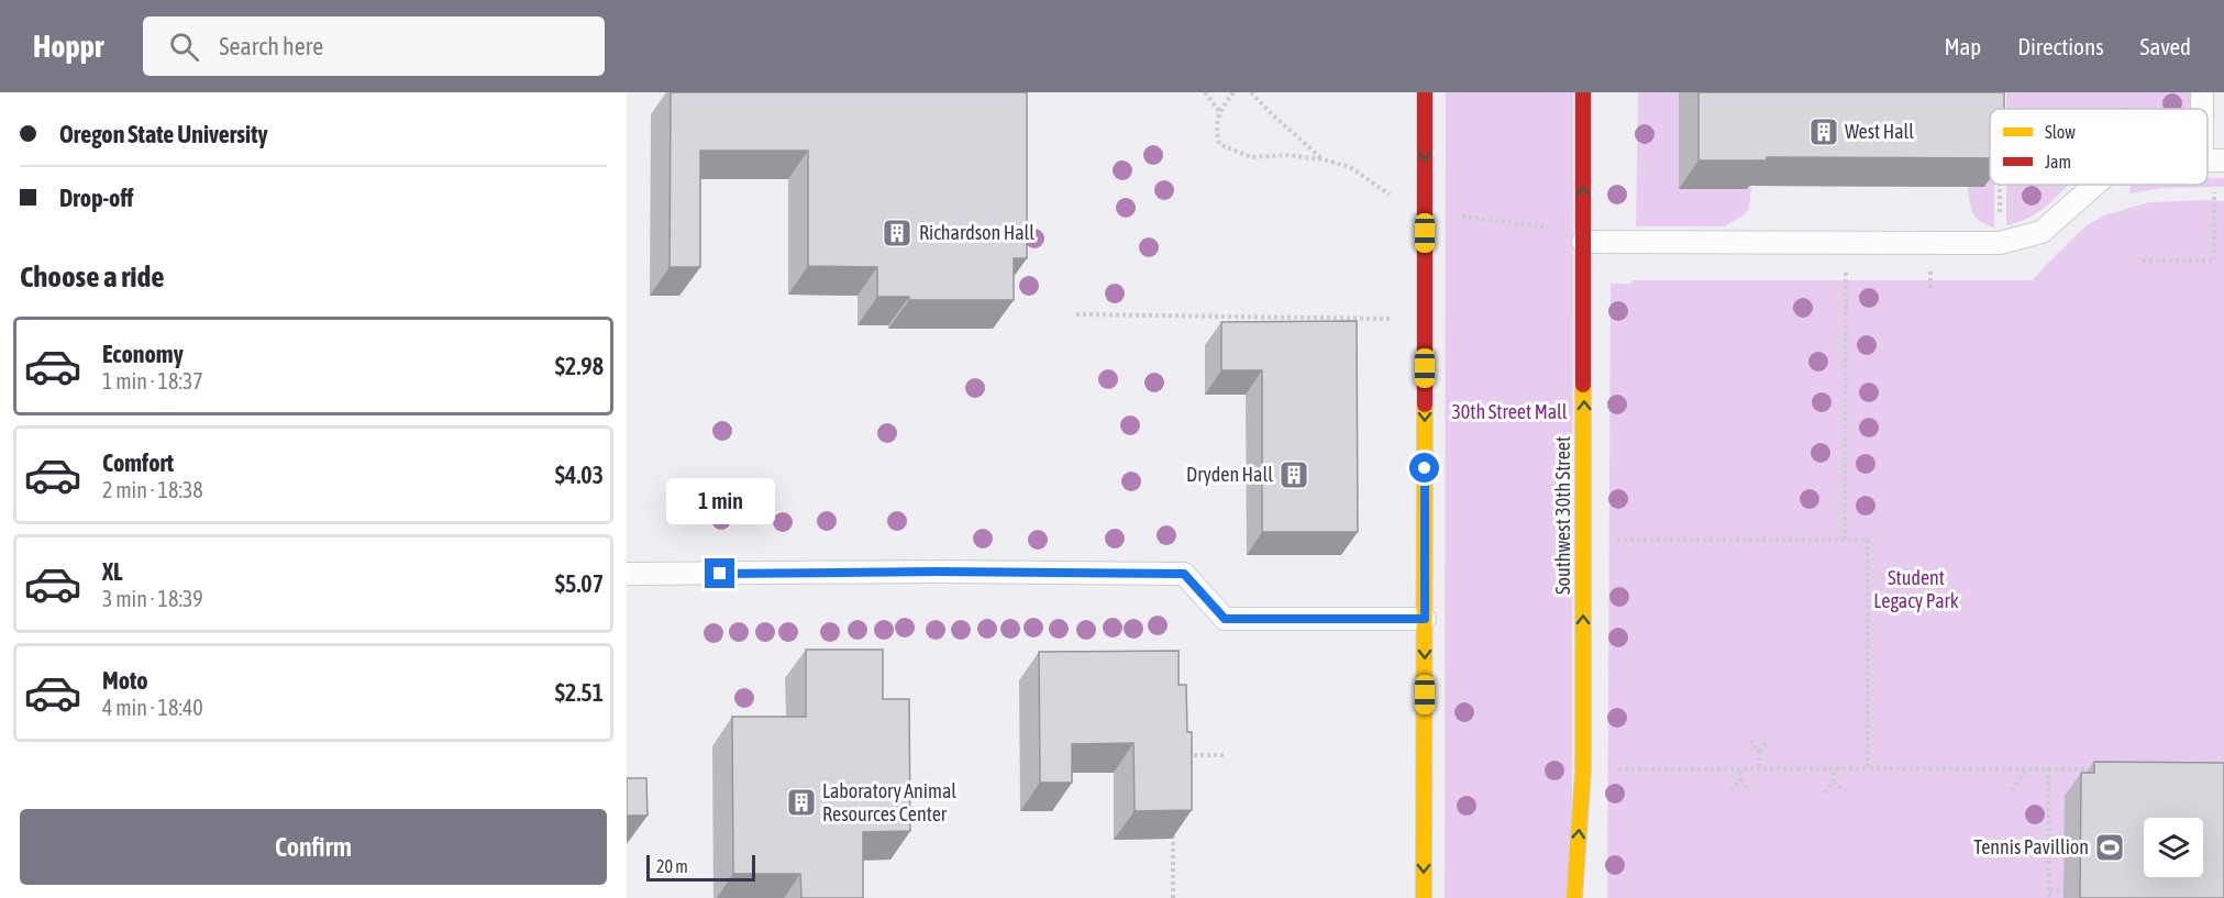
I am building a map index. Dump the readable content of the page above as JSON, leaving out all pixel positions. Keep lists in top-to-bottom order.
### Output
{
  "streets": {
    "street": ["Southwest 30th Street"]
  },
  "one_way": ["Southwest 30th Street"],
  "parks": ["30th Street Mall", "Student Legacy Park"],
  "places": {
    "building": [
      "West Hall",
      "Richardson Hall",
      "Dryden Hall",
      "Laboratory Animal Resources Center"
    ],
    "sports": ["Tennis Pavillion"]
  },
  "legend": ["Slow", "Jam"],
  "scale_bar": "20 m",
  "page": {
    "header": "Hoppr",
    "search": "Search here",
    "nav": ["Map", "Directions", "Saved"],
    "banner": ["Oregon State University", "Drop-off"],
    "heading": "Choose a ride",
    "list": [
      {
        "name": "Economy",
        "note": "1 min · 18:37",
        "value": "$2.98"
      },
      {
        "name": "Comfort",
        "note": "2 min · 18:38",
        "value": "$4.03"
      },
      {
        "name": "XL",
        "note": "3 min · 18:39",
        "value": "$5.07"
      },
      {
        "name": "Moto",
        "note": "4 min · 18:40",
        "value": "$2.51"
      }
    ],
    "bubble": "1 min",
    "buttons": "Confirm",
    "scale": "20 m"
  }
}
